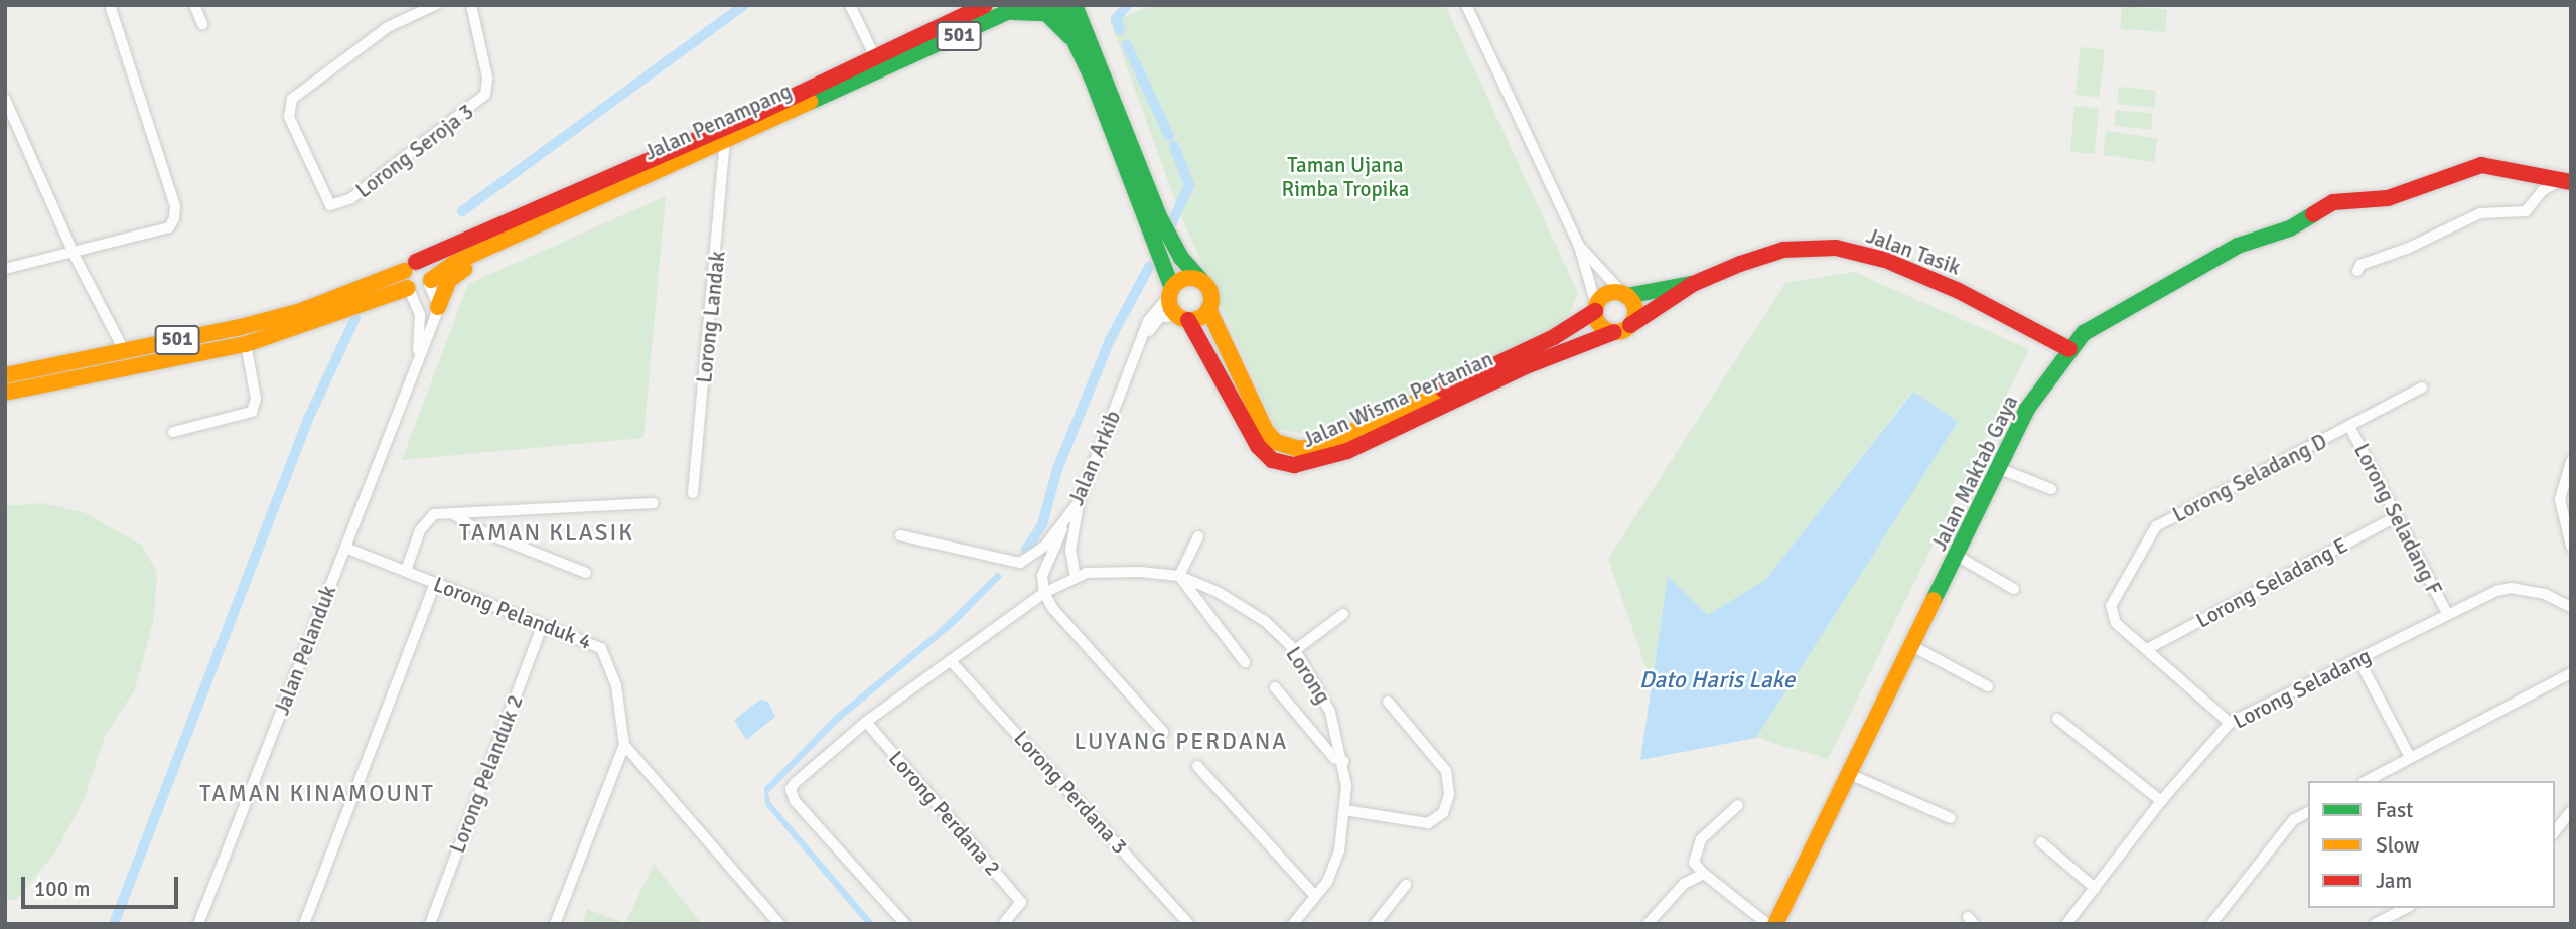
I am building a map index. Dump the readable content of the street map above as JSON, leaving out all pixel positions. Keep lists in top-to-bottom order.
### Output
{
  "streets": {
    "street": [
      "501",
      "Jalan Penampang",
      "Lorong Seroja 3",
      "Jalan Tasik",
      "Lorong Landak",
      "Jalan Wisma Pertanian",
      "Jalan Arkib",
      "Jalan Maktab Gaya",
      "Lorong Seladang D",
      "Lorong Seladang F",
      "Lorong Seladang E",
      "Lorong Pelanduk 4",
      "Jalan Pelanduk",
      "Lorong",
      "Lorong Seladang",
      "Lorong Pelanduk 2",
      "Lorong Perdana 3",
      "Lorong Perdana 2"
    ]
  },
  "crossings": [
    ["Jalan Penampang", "Lorong Landak"],
    ["Jalan Penampang", "Jalan Pelanduk"],
    ["Jalan Tasik", "Jalan Wisma Pertanian"],
    ["Jalan Tasik", "Jalan Maktab Gaya"],
    ["Jalan Wisma Pertanian", "Jalan Arkib"],
    ["Lorong Seladang D", "Lorong Seladang F"],
    ["Lorong Seladang D", "Lorong Seladang E"],
    ["Lorong Seladang D", "Lorong Seladang"],
    ["Lorong Seladang F", "Lorong Seladang E"],
    ["Lorong Seladang F", "Lorong Seladang"],
    ["Lorong Pelanduk 4", "Jalan Pelanduk"],
    ["Lorong Pelanduk 4", "Lorong Pelanduk 2"]
  ],
  "districts": ["TAMAN KLASIK", "LUYANG PERDANA", "TAMAN KINAMOUNT"],
  "water": ["Dato Haris Lake"],
  "parks": ["Taman Ujana Rimba Tropika"],
  "legend": ["Fast", "Slow", "Jam"],
  "scale_bar": "100 m"
}
